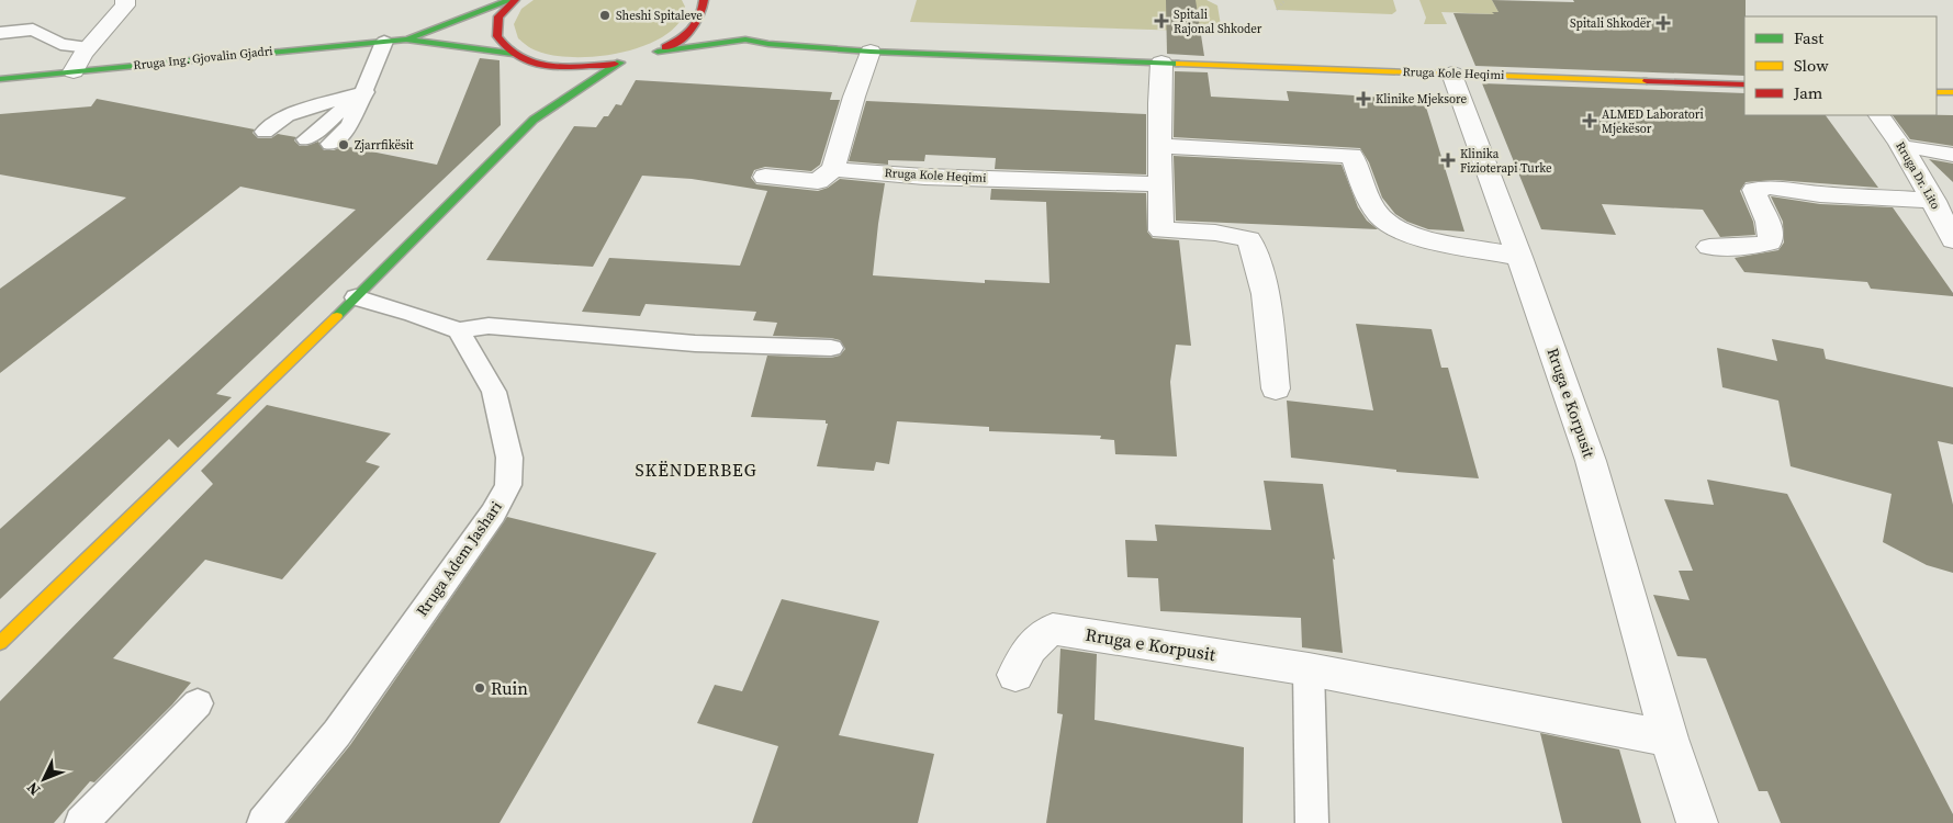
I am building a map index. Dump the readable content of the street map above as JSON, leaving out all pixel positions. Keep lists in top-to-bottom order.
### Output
{
  "streets": {
    "main road": ["Rruga Ing. Gjovalin Gjadri", "Rruga Kole Heqimi"],
    "street": ["Rruga Dr. Lito", "Rruga e Korpusit"],
    "lane": ["Rruga Adem Jashari"]
  },
  "crossings": [
    ["Rruga Kole Heqimi", "Rruga e Korpusit"]
  ],
  "districts": ["SKËNDERBEG"],
  "places": {
    "other": ["Sheshi Spitaleve", "Zjarrfikësit", "Ruin"],
    "health": [
      "Spitali Rajonal Shkoder",
      "Spitali Shkodër",
      "Klinike Mjeksore",
      "ALMED Laboratori Mjekësor",
      "Klinika Fizioterapi Turke"
    ]
  },
  "legend": ["Fast", "Slow", "Jam"],
  "north": "bottom left"
}
